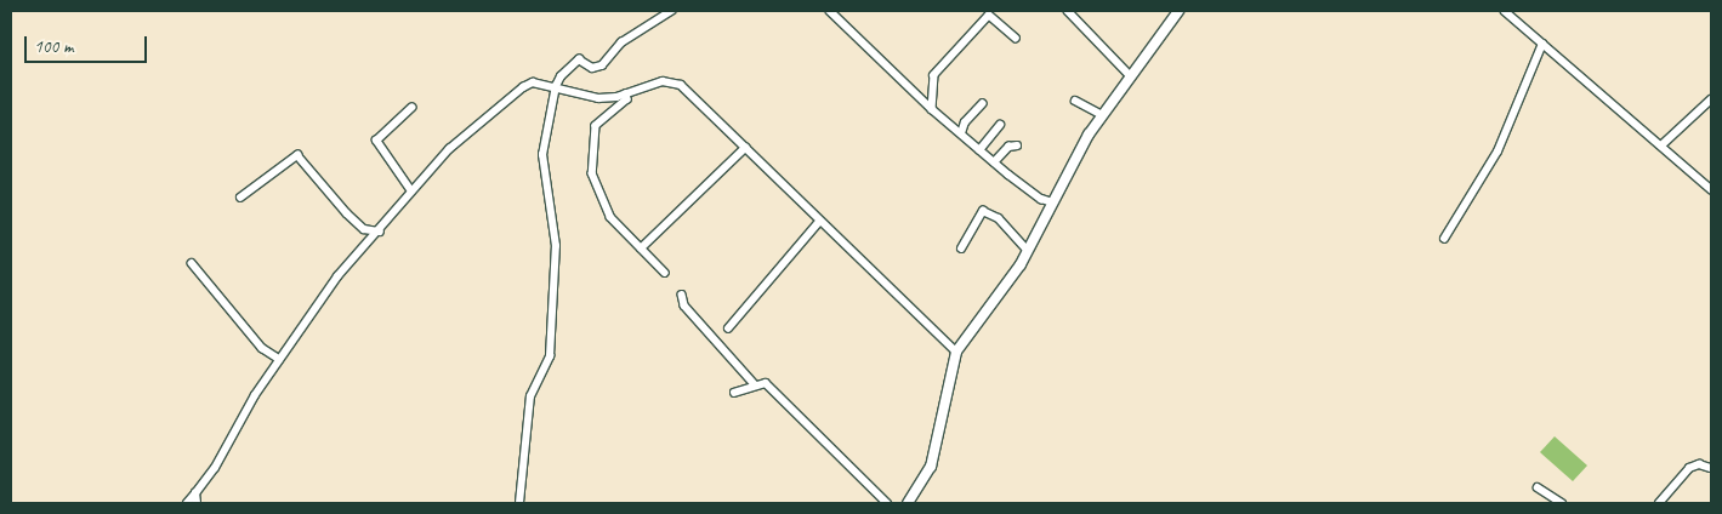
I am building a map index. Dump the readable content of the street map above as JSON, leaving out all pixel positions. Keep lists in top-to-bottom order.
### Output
{
  "scale_bar": "100 m"
}
